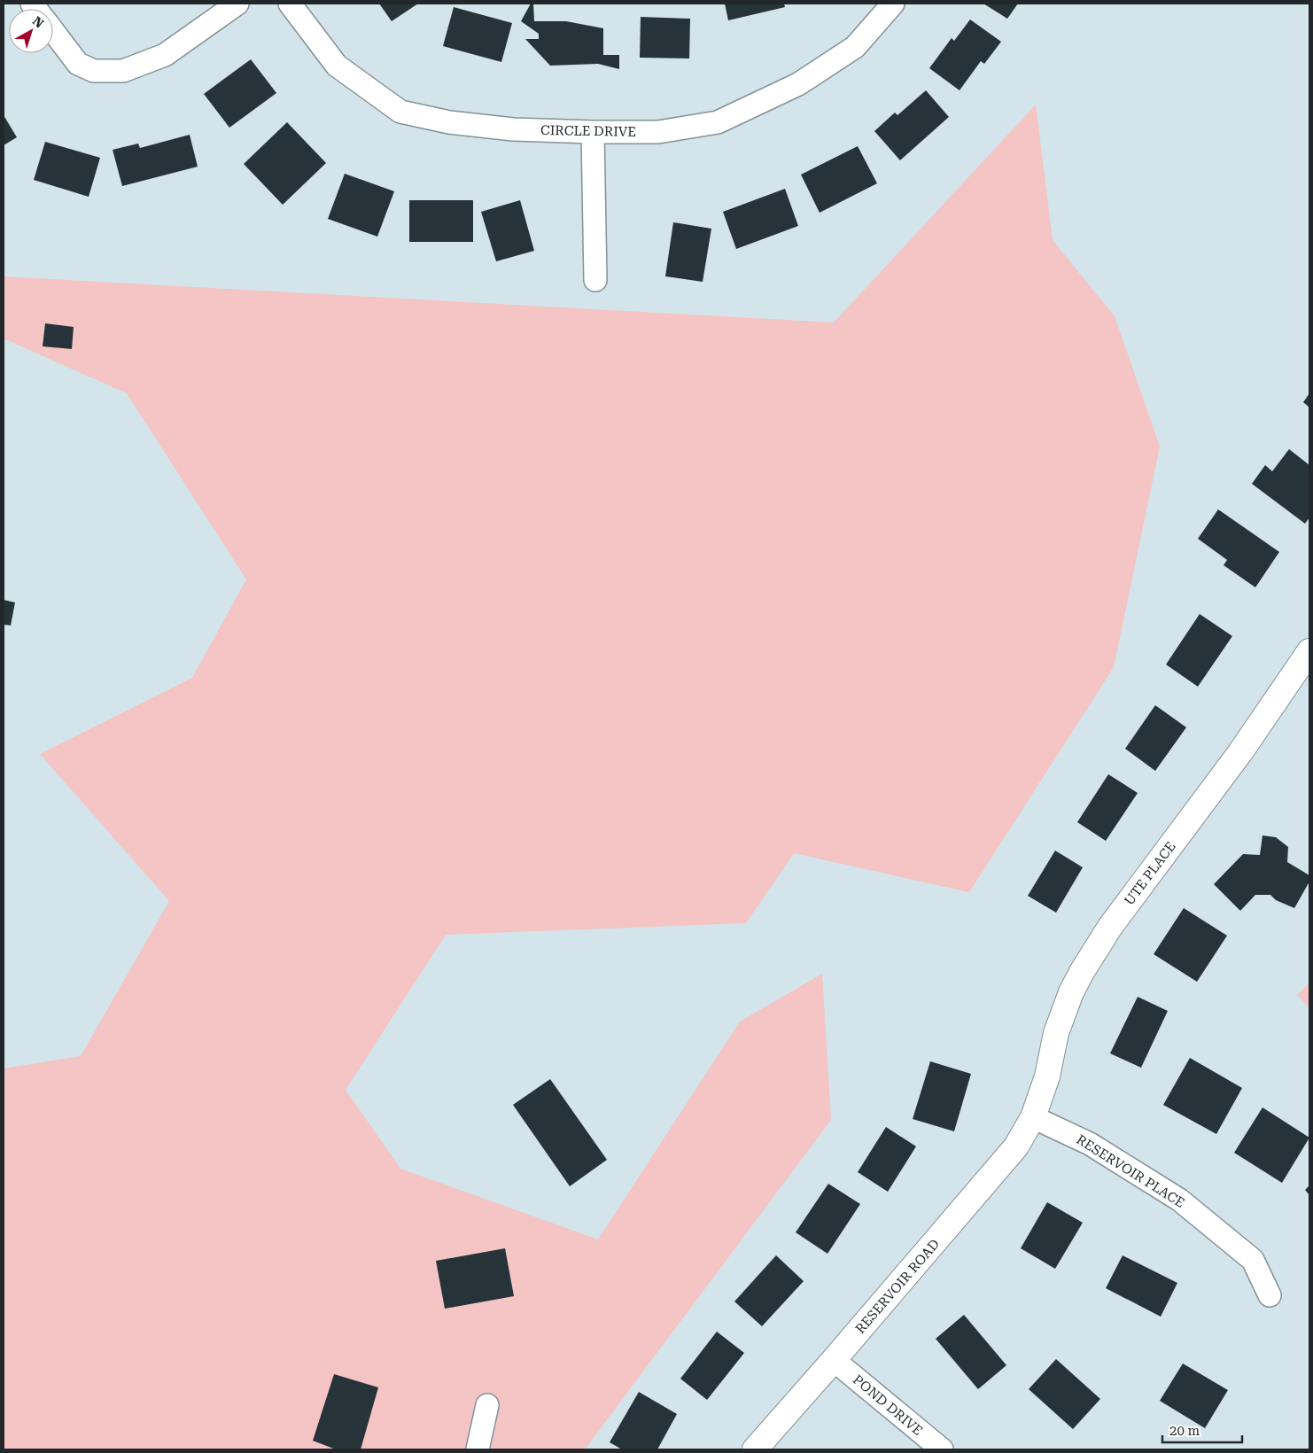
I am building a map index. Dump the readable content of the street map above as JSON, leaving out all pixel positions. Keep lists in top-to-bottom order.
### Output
{
  "streets": {
    "street": [
      "CIRCLE DRIVE",
      "UTE PLACE",
      "RESERVOIR PLACE",
      "RESERVOIR ROAD",
      "POND DRIVE"
    ]
  },
  "crossings": [
    ["UTE PLACE", "RESERVOIR PLACE"],
    ["UTE PLACE", "RESERVOIR ROAD"],
    ["RESERVOIR PLACE", "RESERVOIR ROAD"],
    ["RESERVOIR ROAD", "POND DRIVE"]
  ],
  "scale_bar": "20 m",
  "north": "top right"
}
